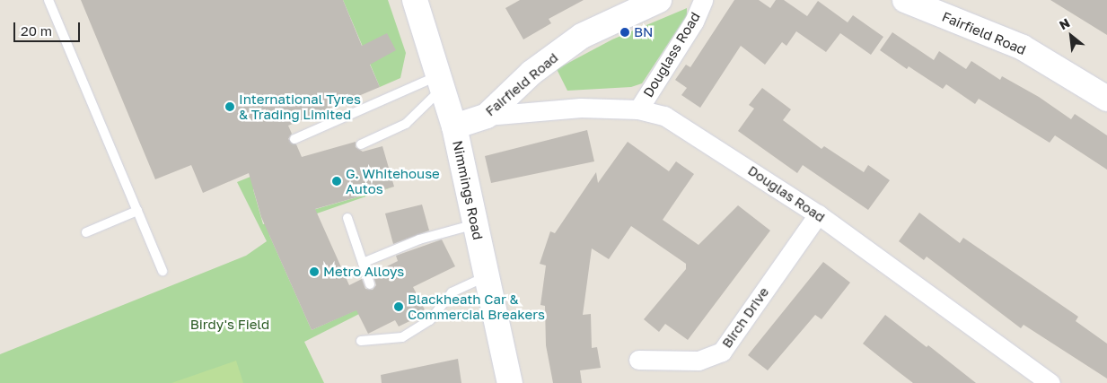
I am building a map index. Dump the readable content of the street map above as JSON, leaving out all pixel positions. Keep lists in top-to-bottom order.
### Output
{
  "streets": {
    "main road": ["Fairfield Road", "Nimmings Road"],
    "street": ["Douglass Road", "Douglas Road", "Birch Drive"]
  },
  "crossings": [
    ["Fairfield Road", "Nimmings Road"],
    ["Fairfield Road", "Douglas Road"],
    ["Douglass Road", "Douglas Road"],
    ["Douglas Road", "Birch Drive"]
  ],
  "parks": ["Birdy's Field"],
  "places": [
    "BN",
    "International Tyres & Trading Limited",
    "G. Whitehouse Autos",
    "Metro Alloys",
    "Blackheath Car & Commercial Breakers"
  ],
  "scale_bar": "20 m",
  "north": "top left"
}
